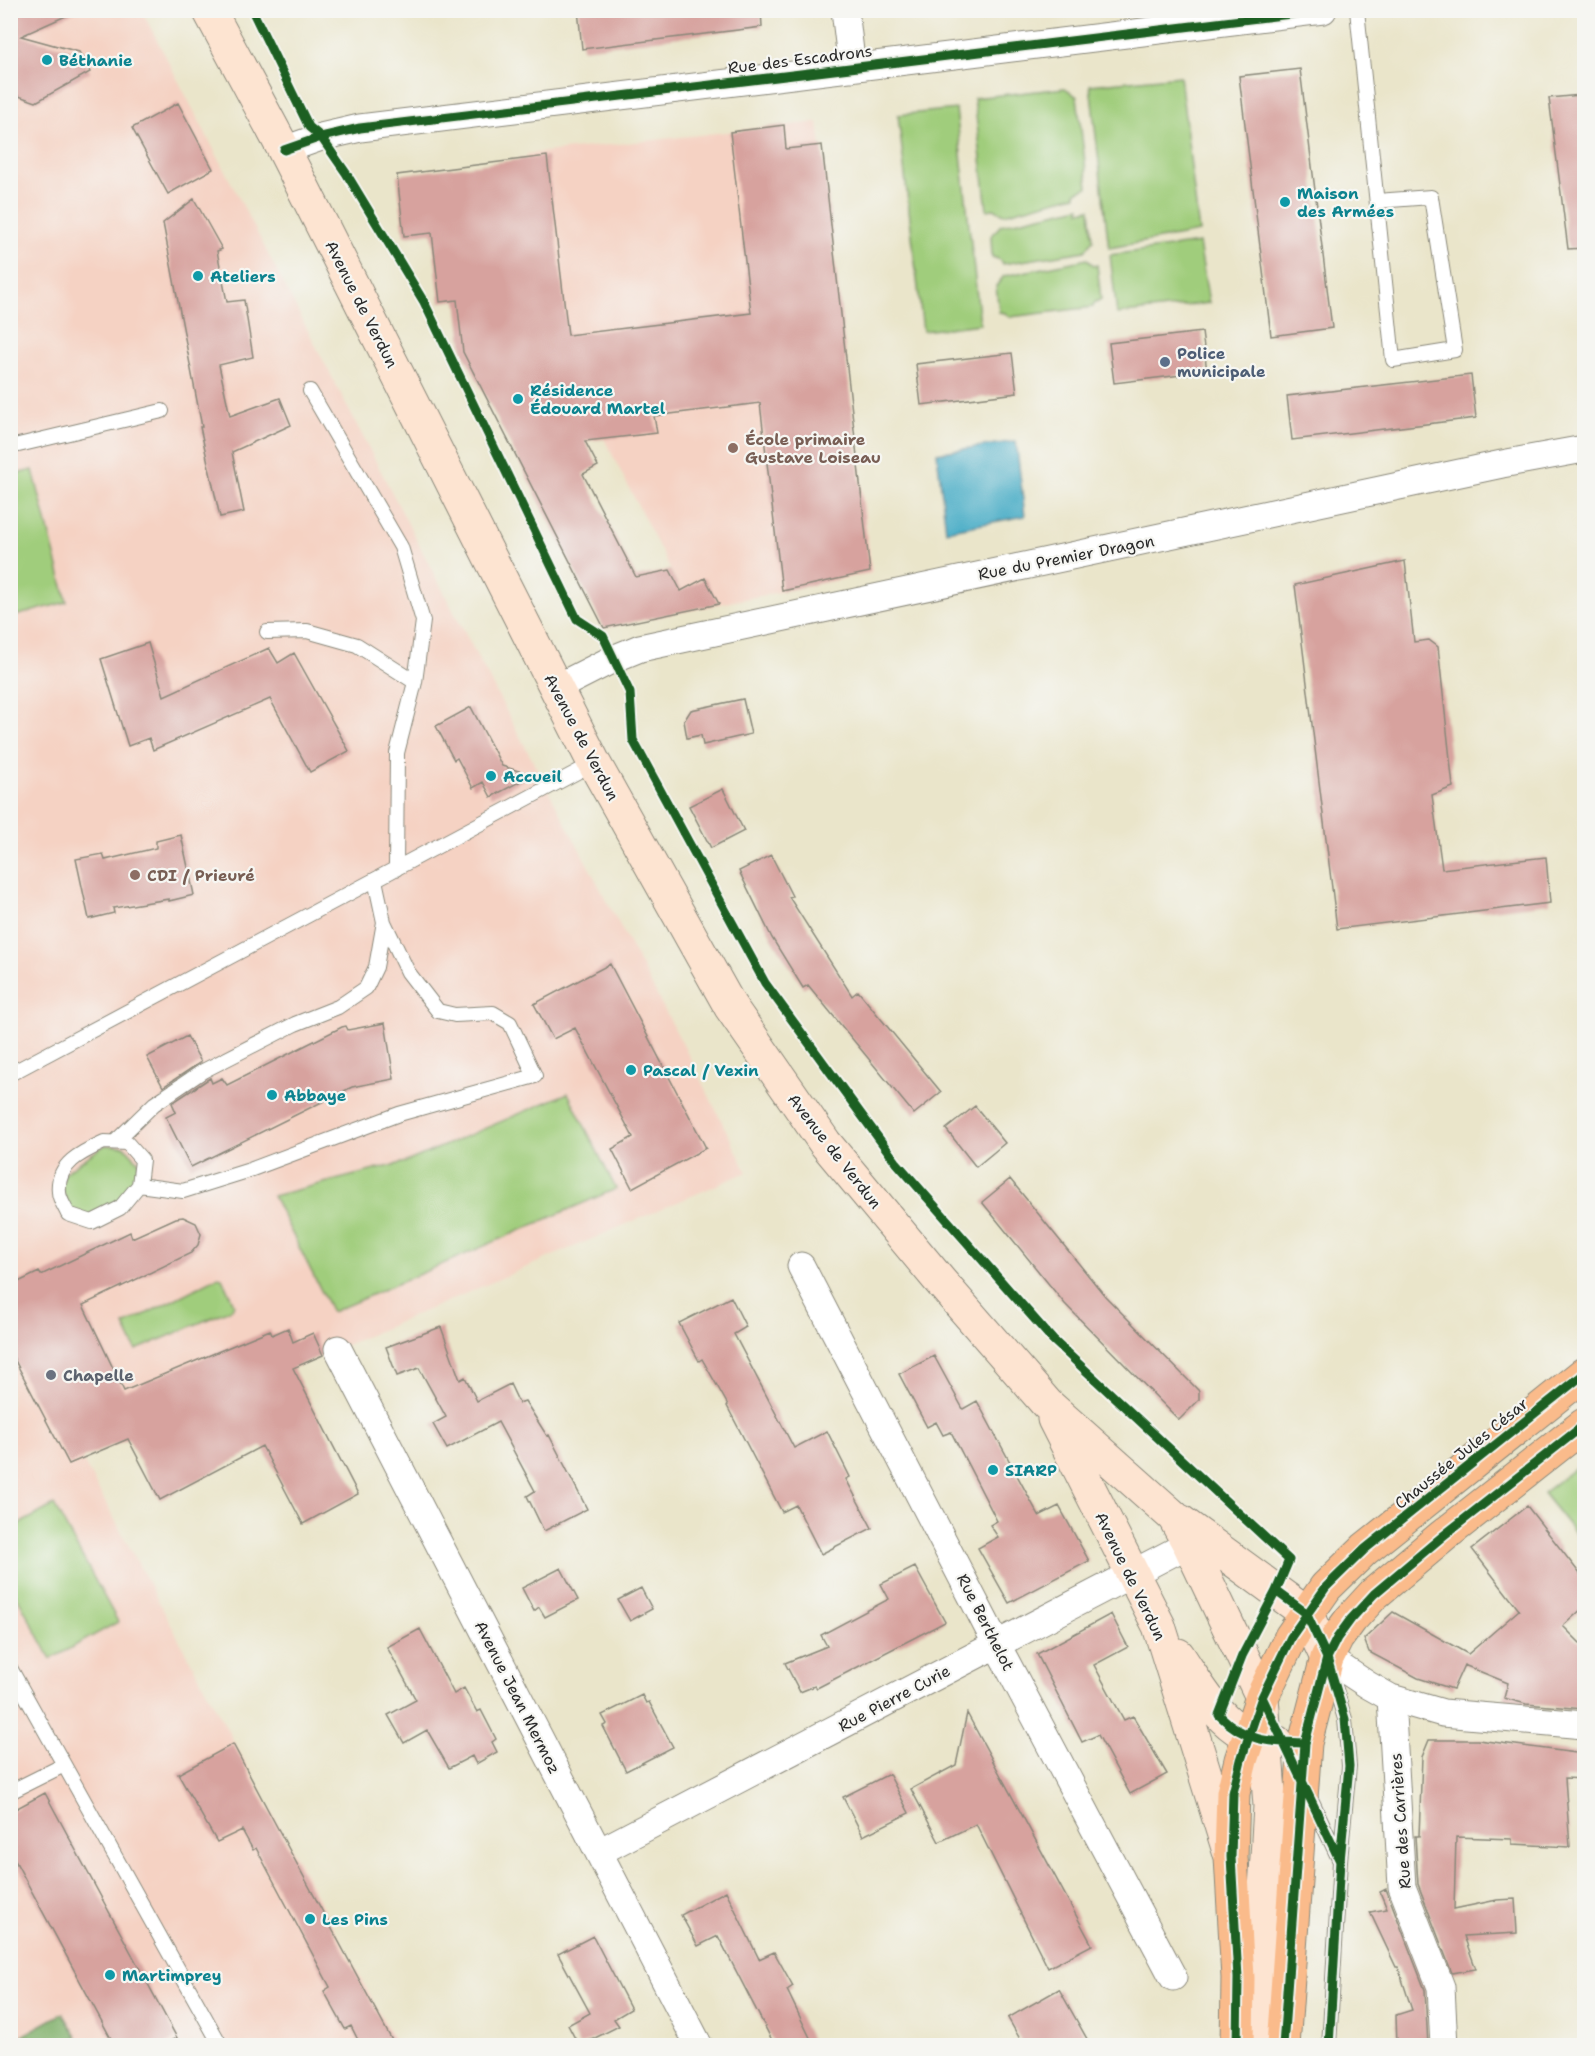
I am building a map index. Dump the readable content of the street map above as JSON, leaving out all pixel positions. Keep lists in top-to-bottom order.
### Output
{
  "streets": {
    "main road": ["Avenue de Verdun", "Chaussée Jules César"],
    "street": [
      "Rue des Escadrons",
      "Rue du Premier Dragon",
      "Rue Berthelot",
      "Avenue Jean Mermoz",
      "Rue Pierre Curie",
      "Rue des Carrières"
    ]
  },
  "crossings": [
    ["Rue des Escadrons", "Avenue de Verdun"],
    ["Avenue de Verdun", "Rue du Premier Dragon"],
    ["Avenue de Verdun", "Chaussée Jules César"],
    ["Avenue de Verdun", "Rue Pierre Curie"],
    ["Rue Berthelot", "Rue Pierre Curie"],
    ["Avenue Jean Mermoz", "Rue Pierre Curie"]
  ],
  "places": [
    "Béthanie",
    "Maison des Armées",
    "Ateliers",
    "Police municipale",
    "Résidence Édouard Martel",
    "École primaire Gustave Loiseau",
    "Accueil",
    "CDI / Prieuré",
    "Pascal / Vexin",
    "Abbaye",
    "Chapelle",
    "SIARP",
    "Les Pins",
    "Martimprey"
  ]
}
